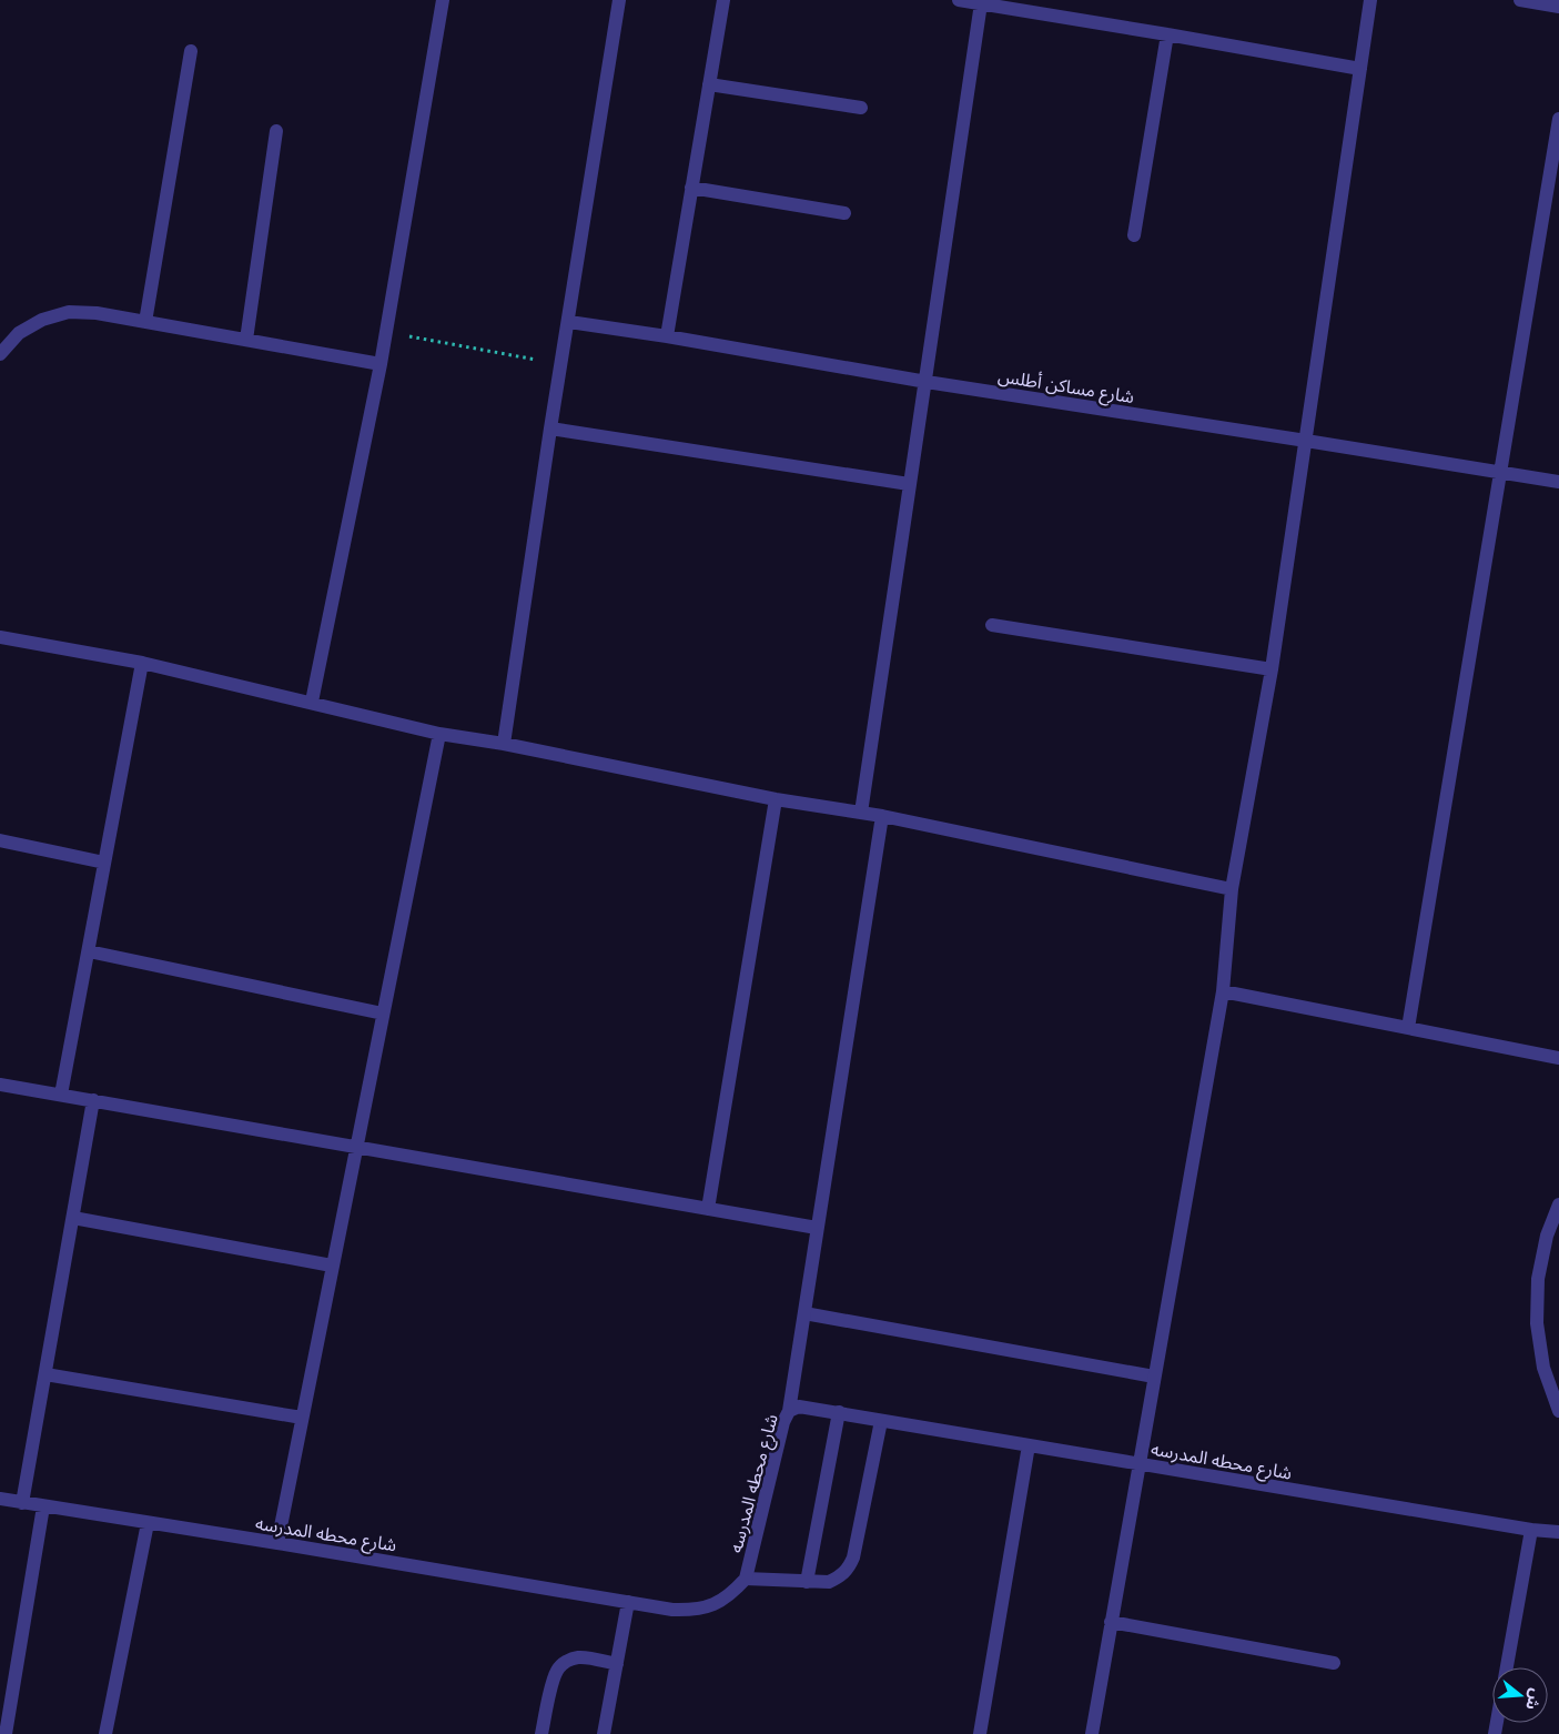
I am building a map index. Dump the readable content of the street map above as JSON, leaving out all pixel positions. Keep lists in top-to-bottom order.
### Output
{
  "streets": {
    "street": ["شارع مساكن أطلس", "شارع محطه المدرسه"]
  },
  "north": "right"
}
